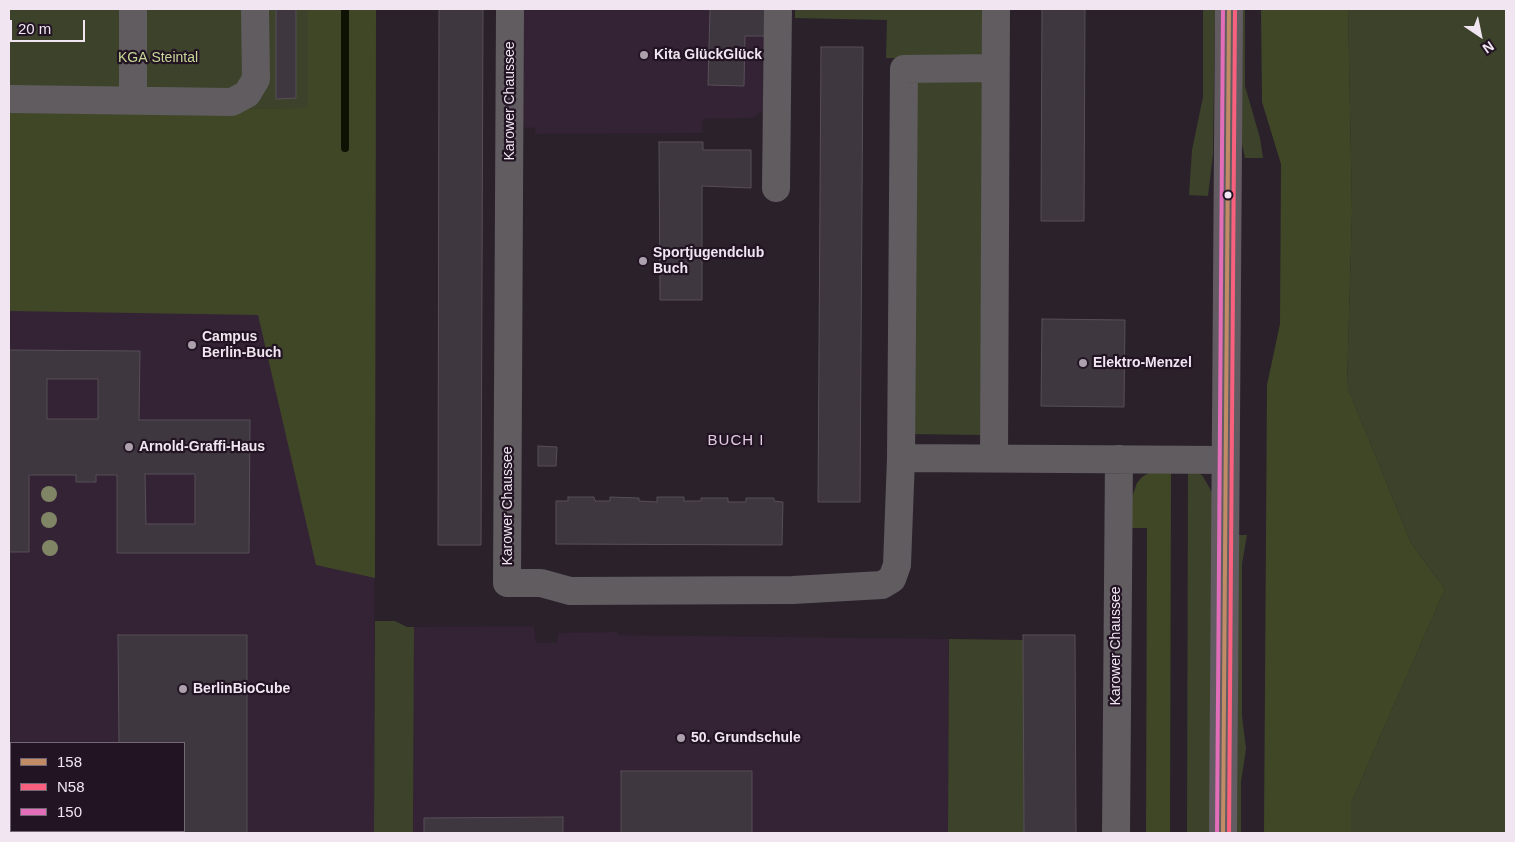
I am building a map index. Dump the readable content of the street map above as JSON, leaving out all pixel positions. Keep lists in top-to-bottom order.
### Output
{
  "streets": {
    "street": ["Karower Chaussee"]
  },
  "districts": ["BUCH I"],
  "parks": ["KGA Steintal"],
  "places": [
    "Kita GlückGlück",
    "Sportjugendclub Buch",
    "Campus Berlin-Buch",
    "Elektro-Menzel",
    "Arnold-Graffi-Haus",
    "BerlinBioCube",
    "50. Grundschule"
  ],
  "lines": ["transit line 158", "transit line N58", "transit line 150"],
  "legend": ["158", "N58", "150"],
  "scale_bar": "20 m",
  "north": "bottom right"
}
